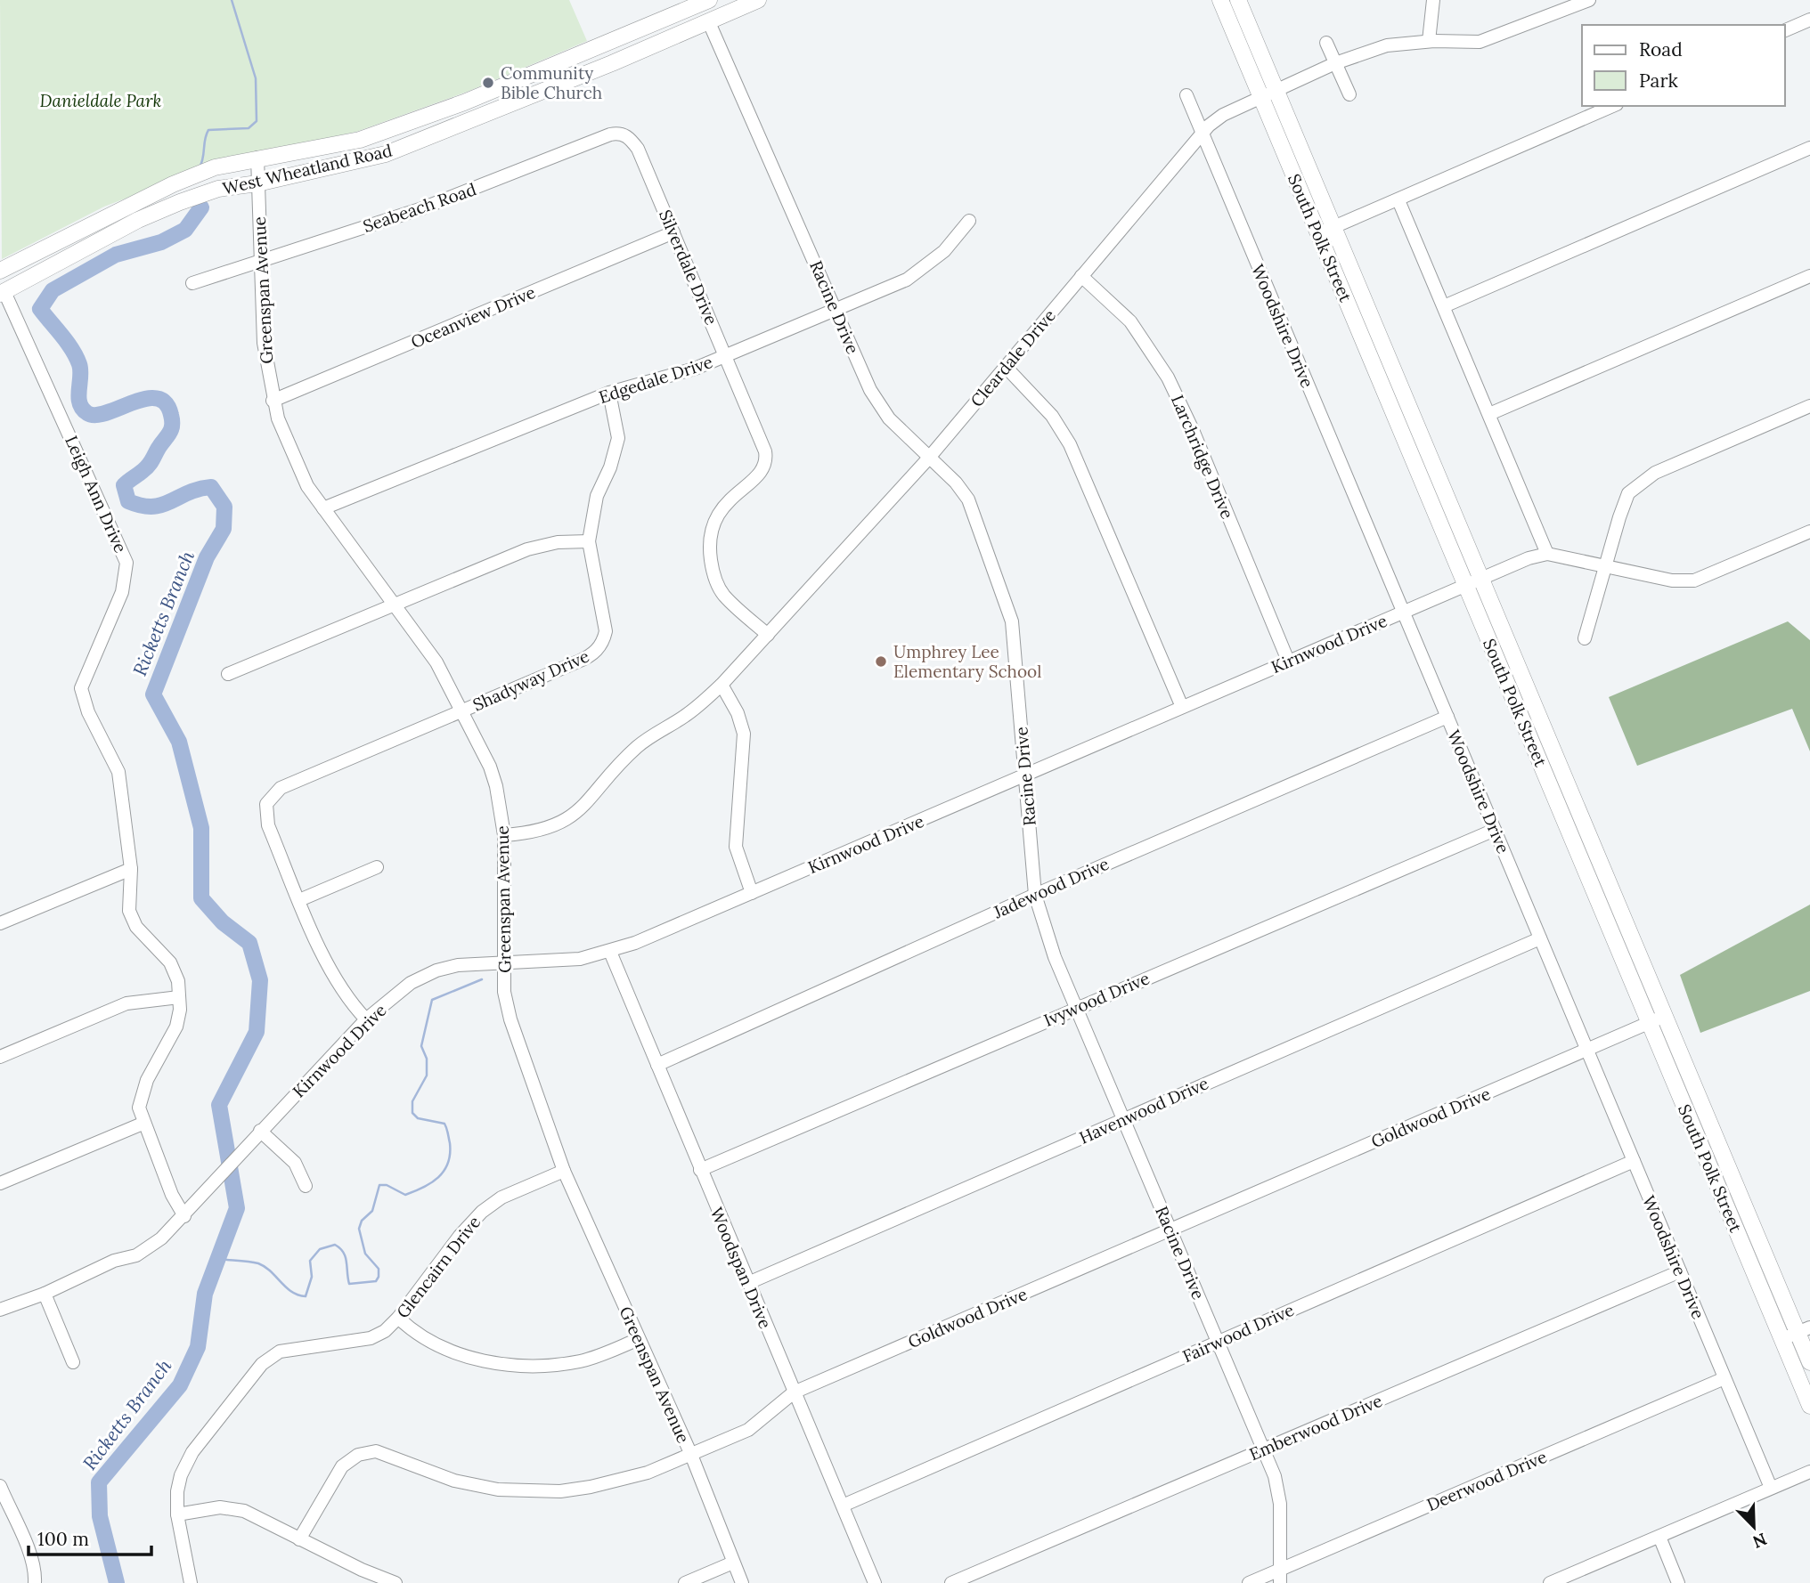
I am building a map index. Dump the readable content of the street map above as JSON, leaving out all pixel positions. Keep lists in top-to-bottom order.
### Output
{
  "streets": {
    "main road": ["West Wheatland Road", "South Polk Street", "Racine Drive"],
    "street": [
      "Seabeach Road",
      "Silverdale Drive",
      "Greenspan Avenue",
      "Oceanview Drive",
      "Woodshire Drive",
      "Cleardale Drive",
      "Edgedale Drive",
      "Larchridge Drive",
      "Leigh Ann Drive",
      "Kirnwood Drive",
      "Shadyway Drive",
      "Jadewood Drive",
      "Ivywood Drive",
      "Havenwood Drive",
      "Goldwood Drive",
      "Glencairn Drive",
      "Woodspan Drive",
      "Fairwood Drive",
      "Emberwood Drive",
      "Deerwood Drive"
    ]
  },
  "crossings": [
    ["West Wheatland Road", "Greenspan Avenue"],
    ["West Wheatland Road", "Racine Drive"],
    ["West Wheatland Road", "Leigh Ann Drive"],
    ["Seabeach Road", "Silverdale Drive"],
    ["Seabeach Road", "Greenspan Avenue"],
    ["South Polk Street", "Cleardale Drive"],
    ["South Polk Street", "Kirnwood Drive"],
    ["South Polk Street", "Goldwood Drive"],
    ["Silverdale Drive", "Oceanview Drive"],
    ["Silverdale Drive", "Cleardale Drive"],
    ["Silverdale Drive", "Edgedale Drive"],
    ["Greenspan Avenue", "Oceanview Drive"],
    ["Greenspan Avenue", "Cleardale Drive"],
    ["Greenspan Avenue", "Edgedale Drive"],
    ["Greenspan Avenue", "Kirnwood Drive"],
    ["Greenspan Avenue", "Shadyway Drive"],
    ["Greenspan Avenue", "Goldwood Drive"],
    ["Greenspan Avenue", "Glencairn Drive"],
    ["Racine Drive", "Cleardale Drive"],
    ["Racine Drive", "Edgedale Drive"],
    ["Racine Drive", "Kirnwood Drive"],
    ["Racine Drive", "Jadewood Drive"],
    ["Racine Drive", "Ivywood Drive"],
    ["Racine Drive", "Havenwood Drive"],
    ["Racine Drive", "Goldwood Drive"],
    ["Racine Drive", "Fairwood Drive"],
    ["Racine Drive", "Emberwood Drive"],
    ["Racine Drive", "Deerwood Drive"],
    ["Woodshire Drive", "Cleardale Drive"],
    ["Woodshire Drive", "Kirnwood Drive"],
    ["Woodshire Drive", "Jadewood Drive"],
    ["Woodshire Drive", "Ivywood Drive"],
    ["Woodshire Drive", "Havenwood Drive"],
    ["Woodshire Drive", "Goldwood Drive"],
    ["Woodshire Drive", "Fairwood Drive"],
    ["Woodshire Drive", "Emberwood Drive"],
    ["Woodshire Drive", "Deerwood Drive"],
    ["Cleardale Drive", "Larchridge Drive"],
    ["Edgedale Drive", "Shadyway Drive"],
    ["Larchridge Drive", "Kirnwood Drive"],
    ["Leigh Ann Drive", "Kirnwood Drive"],
    ["Kirnwood Drive", "Woodspan Drive"],
    ["Jadewood Drive", "Woodspan Drive"],
    ["Ivywood Drive", "Woodspan Drive"],
    ["Havenwood Drive", "Woodspan Drive"],
    ["Goldwood Drive", "Woodspan Drive"],
    ["Woodspan Drive", "Fairwood Drive"]
  ],
  "water": ["Ricketts Branch"],
  "parks": ["Danieldale Park"],
  "places": ["Community Bible Church", "Umphrey Lee Elementary School"],
  "legend": ["Road", "Park"],
  "scale_bar": "100 m",
  "north": "bottom right"
}
